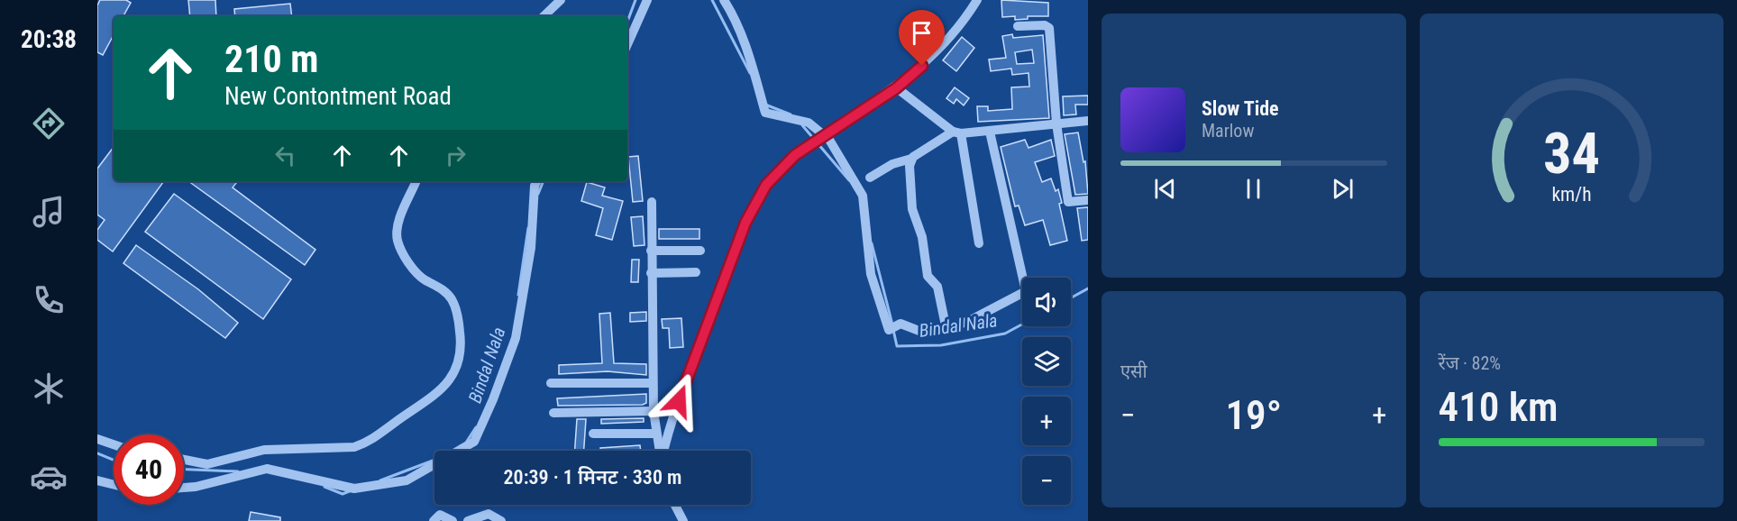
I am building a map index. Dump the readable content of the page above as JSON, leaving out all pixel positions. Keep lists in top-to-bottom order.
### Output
{
  "water": ["Bindal Nala"],
  "page": {
    "tabs": "20:38",
    "turn": ["210 m", "New Contontment Road"],
    "song": ["Slow Tide", "Marlow"],
    "map_buttons": ["+", "−"],
    "tile": [
      "एसी",
      ["रेंज · 82%", "410 km"]
    ],
    "heat": ["−", "19°", "+"],
    "limit": "40",
    "trip": "20:39 · 1 मिनट · 330 m",
    "gauge": ["34", "km/h"]
  }
}
